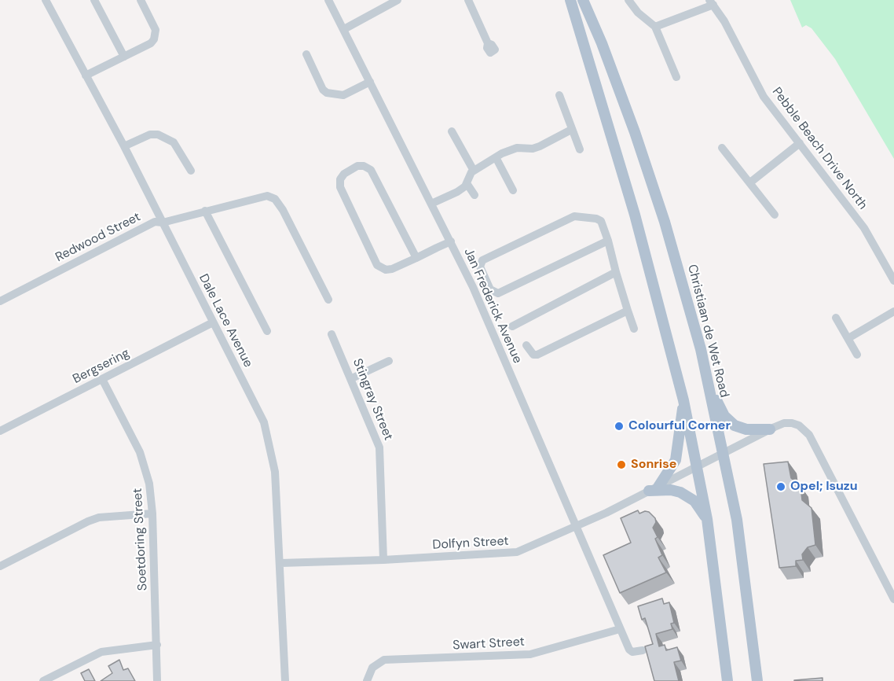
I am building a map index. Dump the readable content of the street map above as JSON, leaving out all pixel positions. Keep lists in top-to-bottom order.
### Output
{
  "streets": {
    "main road": ["Christiaan de Wet Road"],
    "street": [
      "Pebble Beach Drive North",
      "Redwood Street",
      "Jan Frederick Avenue",
      "Dale Lace Avenue",
      "Bergsering",
      "Stingray Street",
      "Soetdoring Street",
      "Dolfyn Street",
      "Swart Street"
    ]
  },
  "crossings": [
    ["Redwood Street", "Dale Lace Avenue"],
    ["Jan Frederick Avenue", "Dolfyn Street"],
    ["Jan Frederick Avenue", "Swart Street"],
    ["Dale Lace Avenue", "Bergsering"],
    ["Dale Lace Avenue", "Dolfyn Street"],
    ["Christiaan de Wet Road", "Dolfyn Street"],
    ["Bergsering", "Soetdoring Street"],
    ["Stingray Street", "Dolfyn Street"]
  ],
  "places": ["Colourful Corner", "Sonrise", "Opel; Isuzu"]
}
